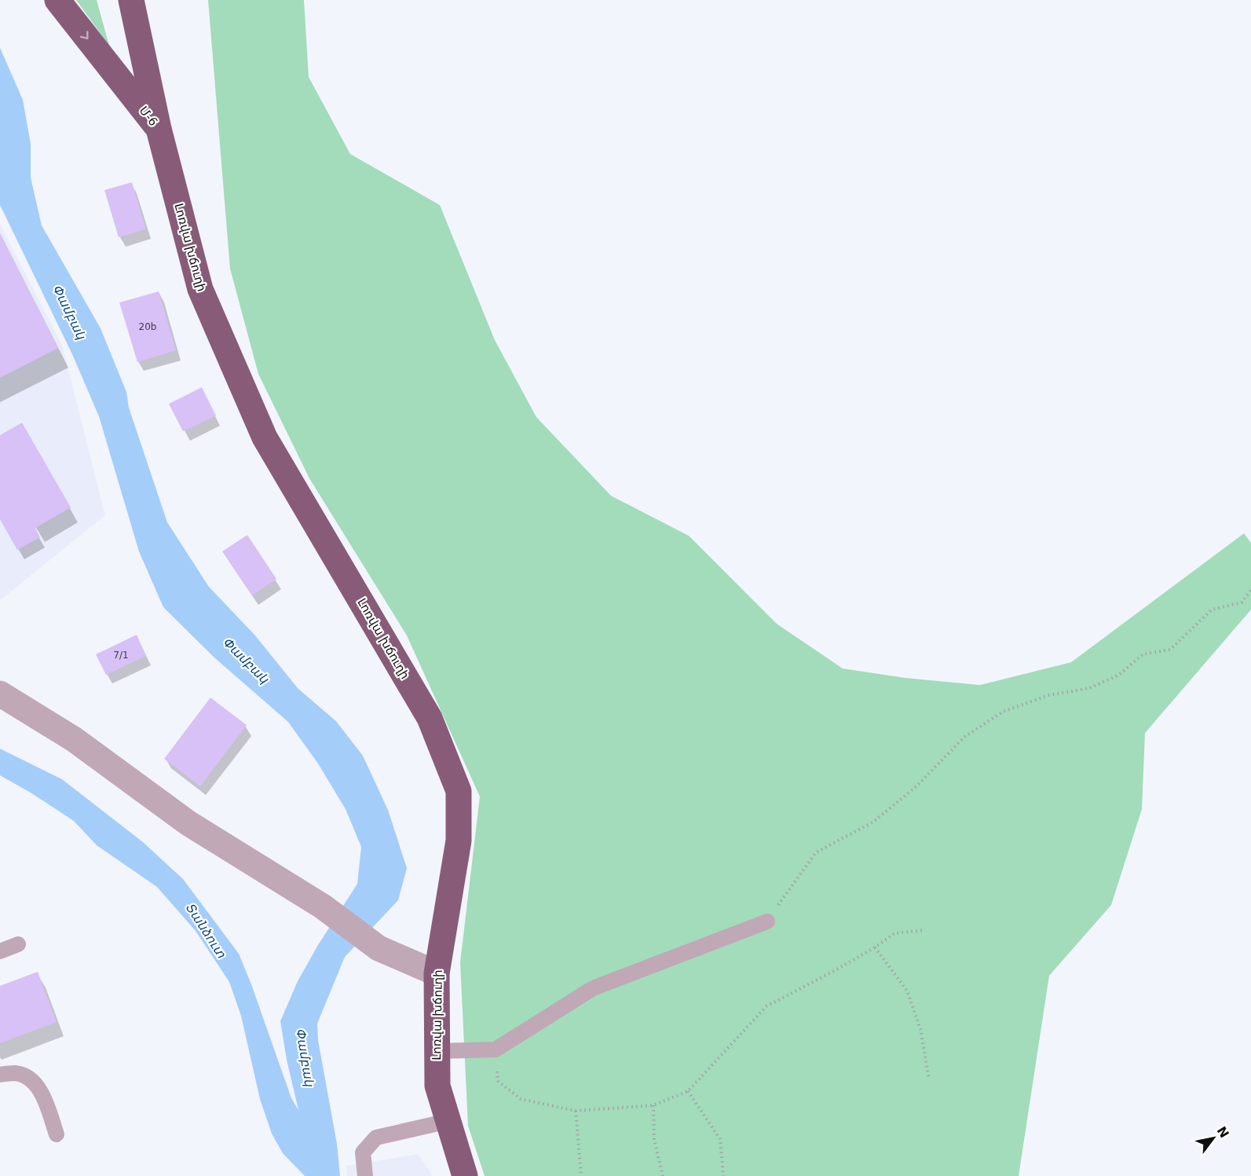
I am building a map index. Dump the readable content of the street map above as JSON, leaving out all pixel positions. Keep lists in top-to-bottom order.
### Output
{
  "streets": {
    "highway": ["Մ-6", "Լոռվա խճուղի"]
  },
  "crossings": [
    ["Մ-6", "Լոռվա խճուղի"]
  ],
  "one_way": ["Մ-6"],
  "water": ["Փամբակ", "Տանձուտ"],
  "house_numbers": ["20b", "7/1"],
  "north": "top right"
}
